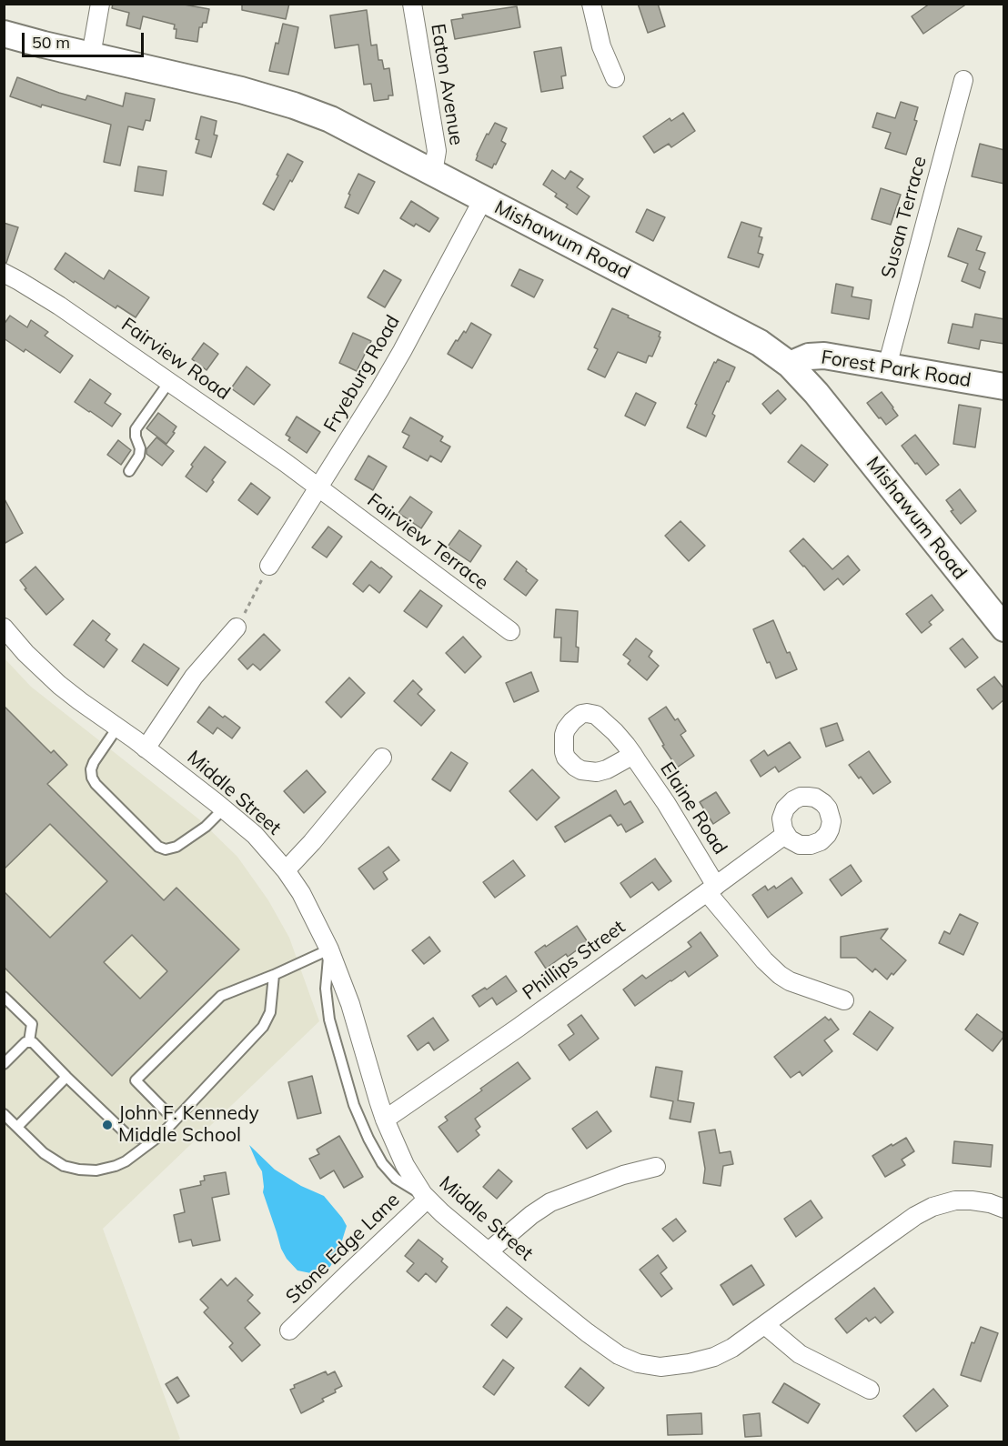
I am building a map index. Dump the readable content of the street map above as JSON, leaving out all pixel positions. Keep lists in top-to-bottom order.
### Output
{
  "streets": {
    "main road": ["Mishawum Road", "Forest Park Road"],
    "street": [
      "Eaton Avenue",
      "Susan Terrace",
      "Fairview Road",
      "Fryeburg Road",
      "Fairview Terrace",
      "Middle Street",
      "Elaine Road",
      "Phillips Street",
      "Stone Edge Lane"
    ]
  },
  "crossings": [
    ["Eaton Avenue", "Mishawum Road"],
    ["Susan Terrace", "Forest Park Road"],
    ["Mishawum Road", "Forest Park Road"],
    ["Mishawum Road", "Fryeburg Road"],
    ["Fairview Road", "Fryeburg Road"],
    ["Fairview Road", "Fairview Terrace"],
    ["Fryeburg Road", "Fairview Terrace"],
    ["Middle Street", "Phillips Street"],
    ["Middle Street", "Stone Edge Lane"],
    ["Elaine Road", "Phillips Street"]
  ],
  "places": ["John F. Kennedy Middle School"],
  "scale_bar": "50 m"
}
